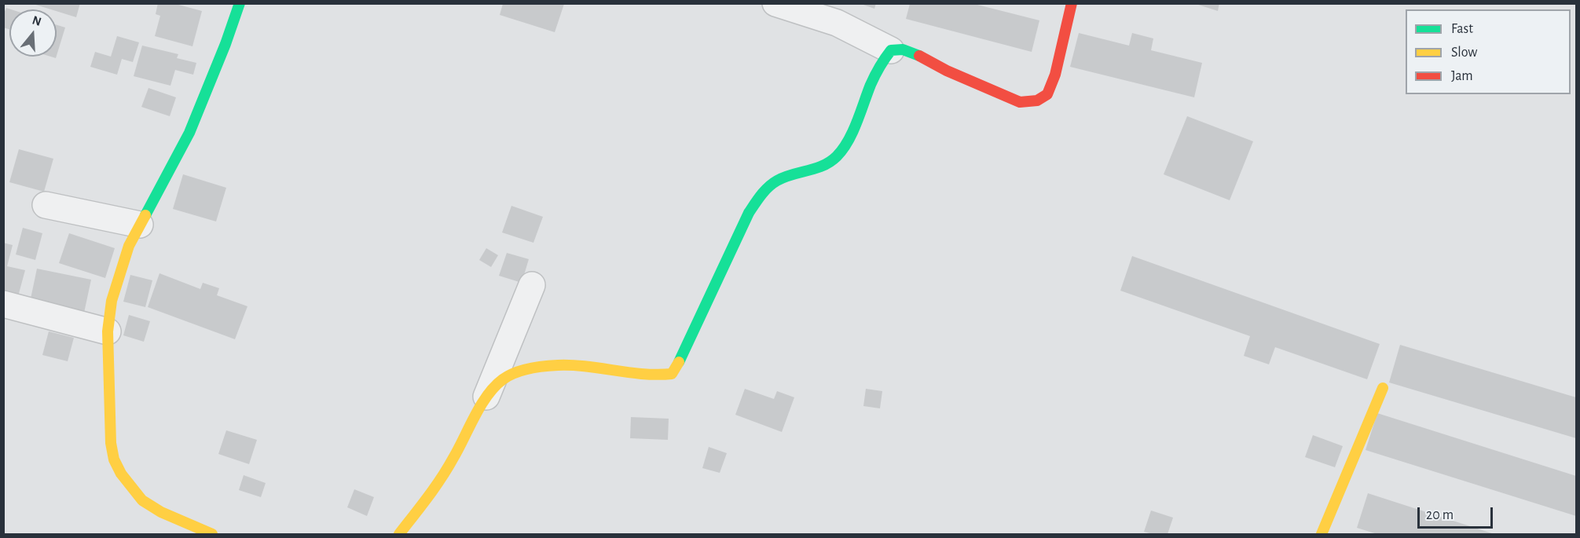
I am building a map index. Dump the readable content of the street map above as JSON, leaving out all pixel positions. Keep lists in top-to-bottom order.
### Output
{
  "legend": ["Fast", "Slow", "Jam"],
  "scale_bar": "20 m",
  "north": "top"
}
